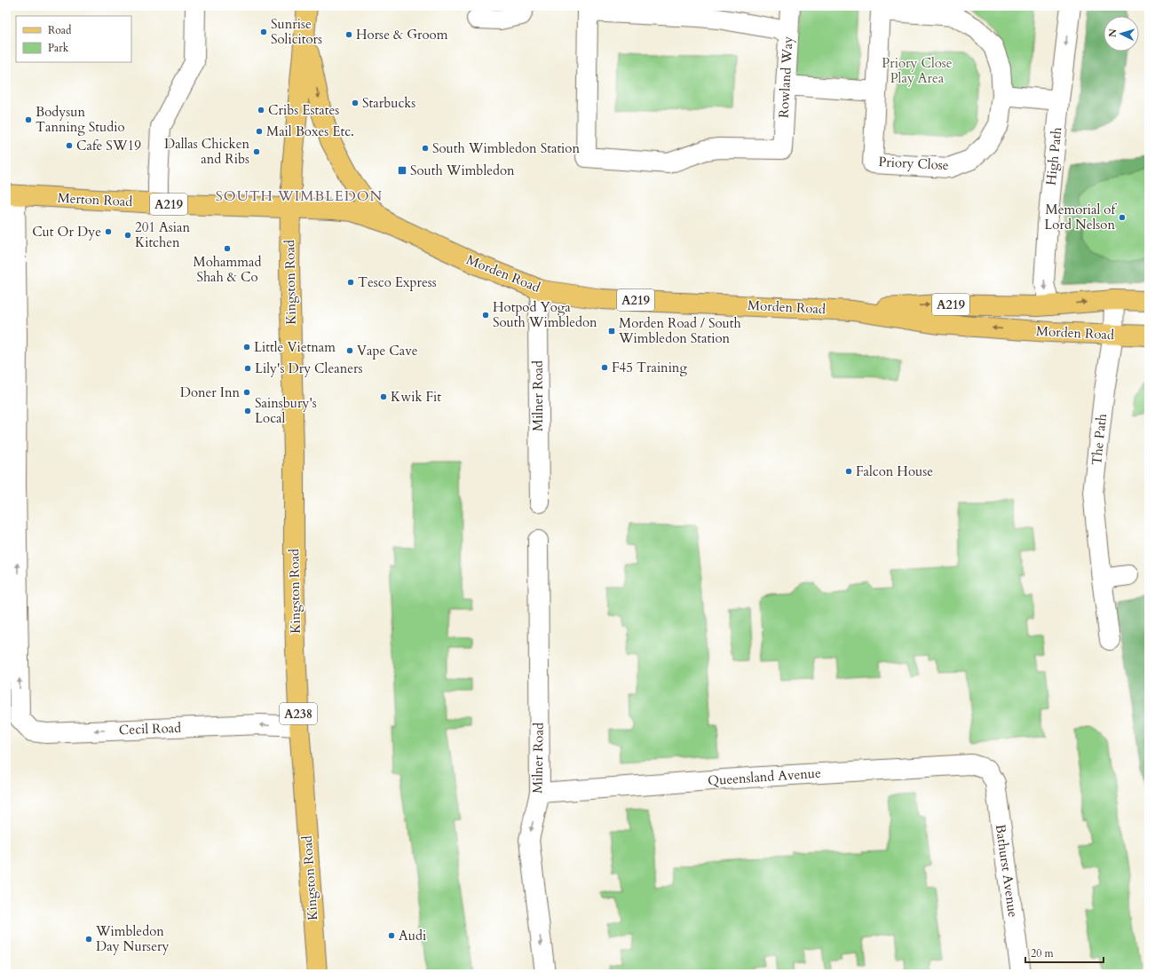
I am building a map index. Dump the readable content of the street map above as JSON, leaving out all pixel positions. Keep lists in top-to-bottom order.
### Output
{
  "streets": {
    "main road": [
      "Merton Road",
      "A219",
      "Morden Road",
      "Kingston Road",
      "A238"
    ],
    "street": [
      "Rowland Way",
      "High Path",
      "Priory Close",
      "Milner Road",
      "The Path",
      "Cecil Road",
      "Queensland Avenue",
      "Bathurst Avenue"
    ]
  },
  "crossings": [
    ["High Path", "Morden Road"],
    ["Merton Road", "Morden Road"],
    ["Merton Road", "Kingston Road"],
    ["Merton Road", "A238"],
    ["Morden Road", "Kingston Road"],
    ["Morden Road", "Milner Road"],
    ["Morden Road", "The Path"],
    ["Morden Road", "A238"],
    ["Kingston Road", "A238"],
    ["Kingston Road", "Cecil Road"],
    ["Milner Road", "Queensland Avenue"],
    ["Queensland Avenue", "Bathurst Avenue"]
  ],
  "one_way": ["High Path", "Cecil Road"],
  "districts": ["SOUTH WIMBLEDON"],
  "parks": ["Priory Close Play Area"],
  "places": {
    "other": [
      "Sunrise Solicitors",
      "Horse & Groom",
      "Starbucks",
      "Cribs Estates",
      "Bodysun Tanning Studio",
      "Mail Boxes Etc.",
      "Cafe SW19",
      "South Wimbledon Station",
      "Dallas Chicken and Ribs",
      "Memorial of Lord Nelson",
      "Cut Or Dye",
      "201 Asian Kitchen",
      "Mohammad Shah & Co",
      "Tesco Express",
      "Hotpod Yoga South Wimbledon",
      "Little Vietnam",
      "Vape Cave",
      "F45 Training",
      "Lily's Dry Cleaners",
      "Doner Inn",
      "Kwik Fit",
      "Sainsbury's Local",
      "Falcon House",
      "Audi",
      "Wimbledon Day Nursery"
    ],
    "transit": ["South Wimbledon", "Morden Road / South Wimbledon Station"]
  },
  "legend": ["Road", "Park"],
  "scale_bar": "20 m",
  "north": "left"
}
